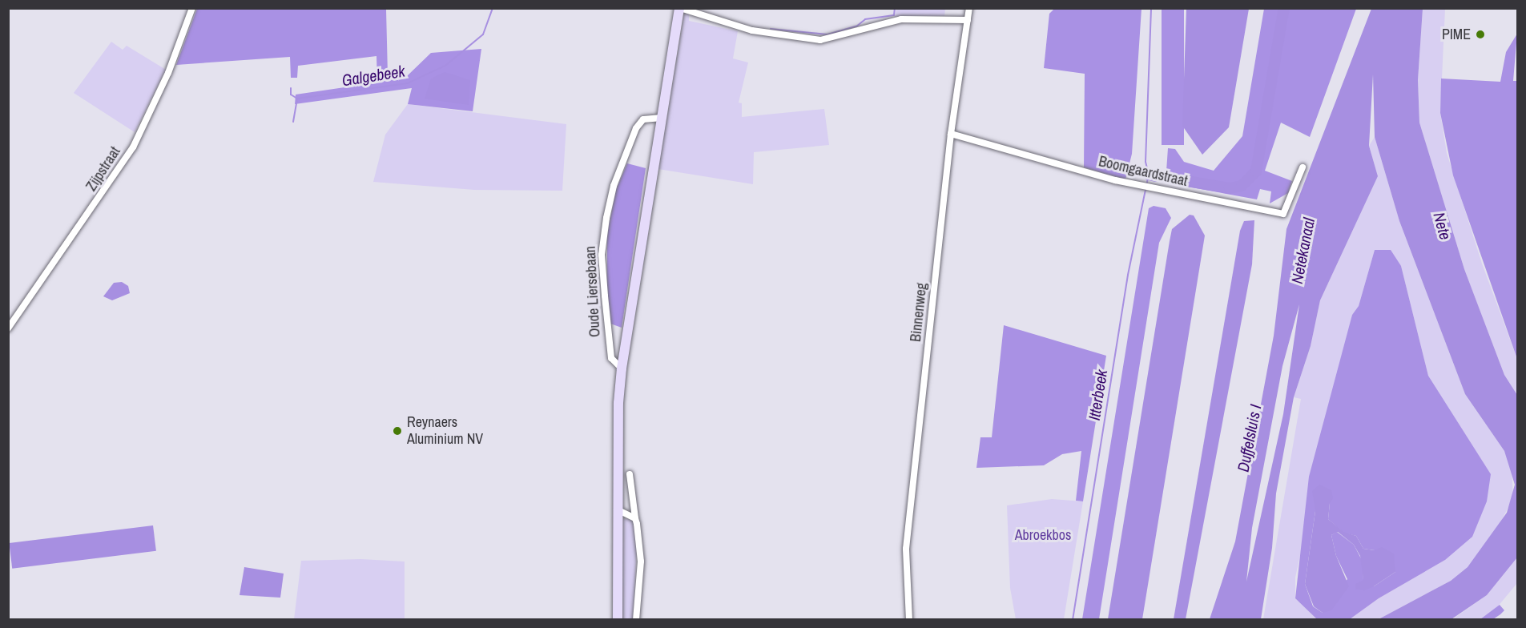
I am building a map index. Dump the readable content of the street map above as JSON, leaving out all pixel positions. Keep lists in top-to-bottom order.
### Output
{
  "streets": {
    "street": [
      "Zijpstraat",
      "Boomgaardstraat",
      "Oude Liersebaan",
      "Binnenweg"
    ]
  },
  "crossings": [
    ["Boomgaardstraat", "Binnenweg"]
  ],
  "water": [
    "Galgebeek",
    "Nete",
    "Netekanaal",
    "Itterbeek",
    "Duffelsluis I"
  ],
  "parks": ["Abroekbos"],
  "places": ["PIME", "Reynaers Aluminium NV"]
}
